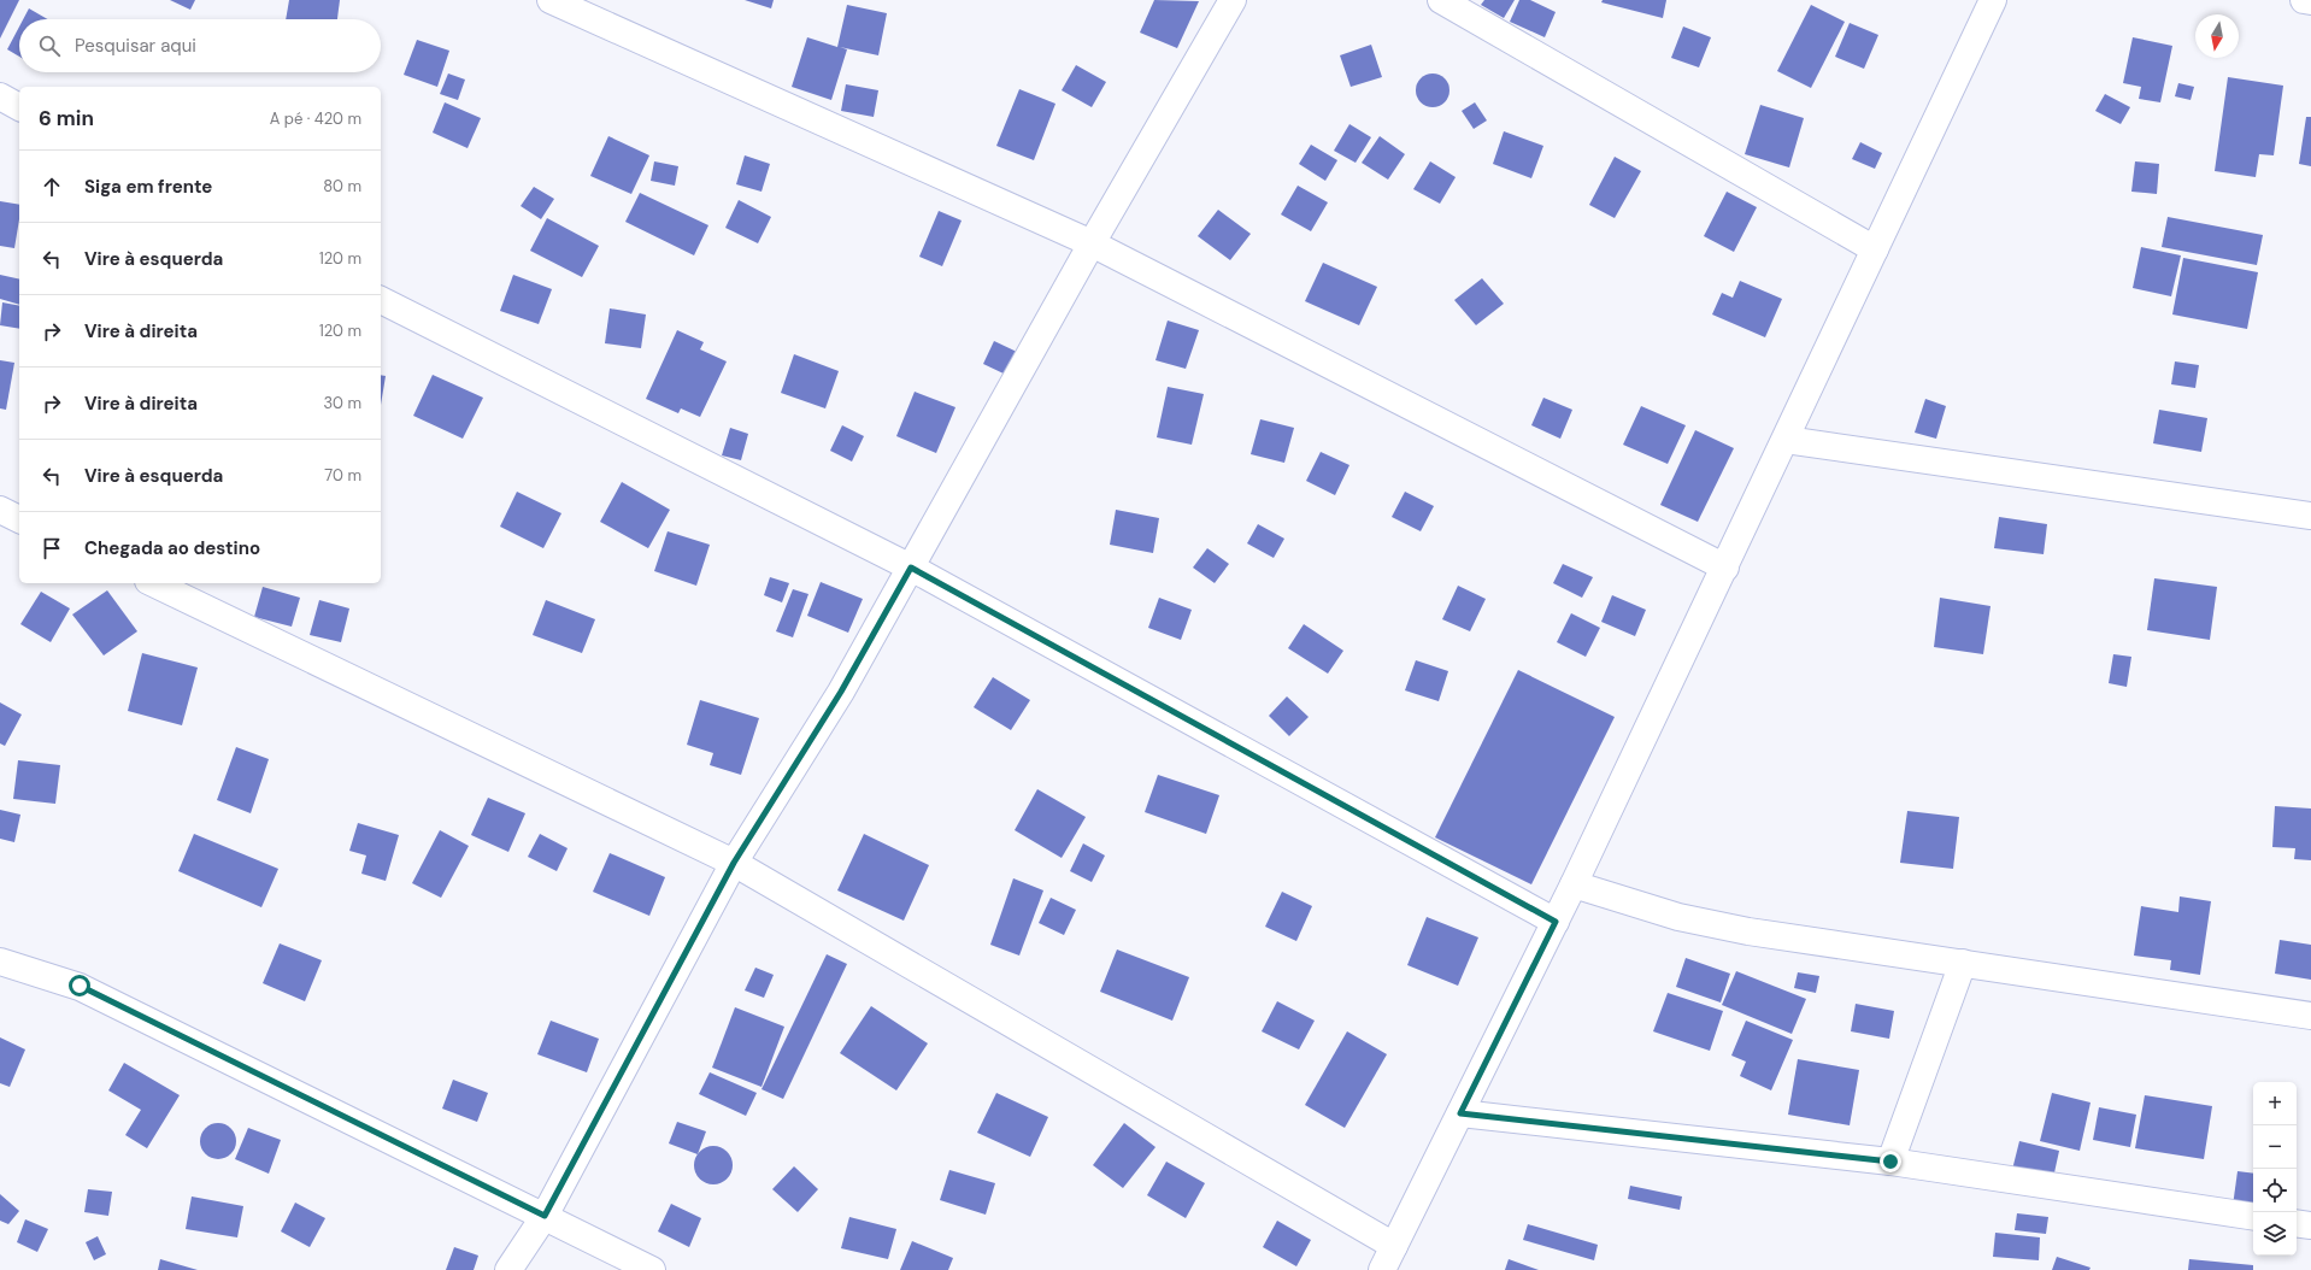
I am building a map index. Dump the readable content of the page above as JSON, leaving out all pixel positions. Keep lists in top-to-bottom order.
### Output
{
  "north": "bottom",
  "page": {
    "search": "Pesquisar aqui",
    "heading": ["6 min", "A pé · 420 m"],
    "list": [
      ["Siga em frente", "80 m"],
      ["Vire à esquerda", "120 m"],
      ["Vire à direita", "120 m"],
      ["Vire à direita", "30 m"],
      ["Vire à esquerda", "70 m"],
      "Chegada ao destino"
    ],
    "map_buttons": ["+", "−"]
  }
}
